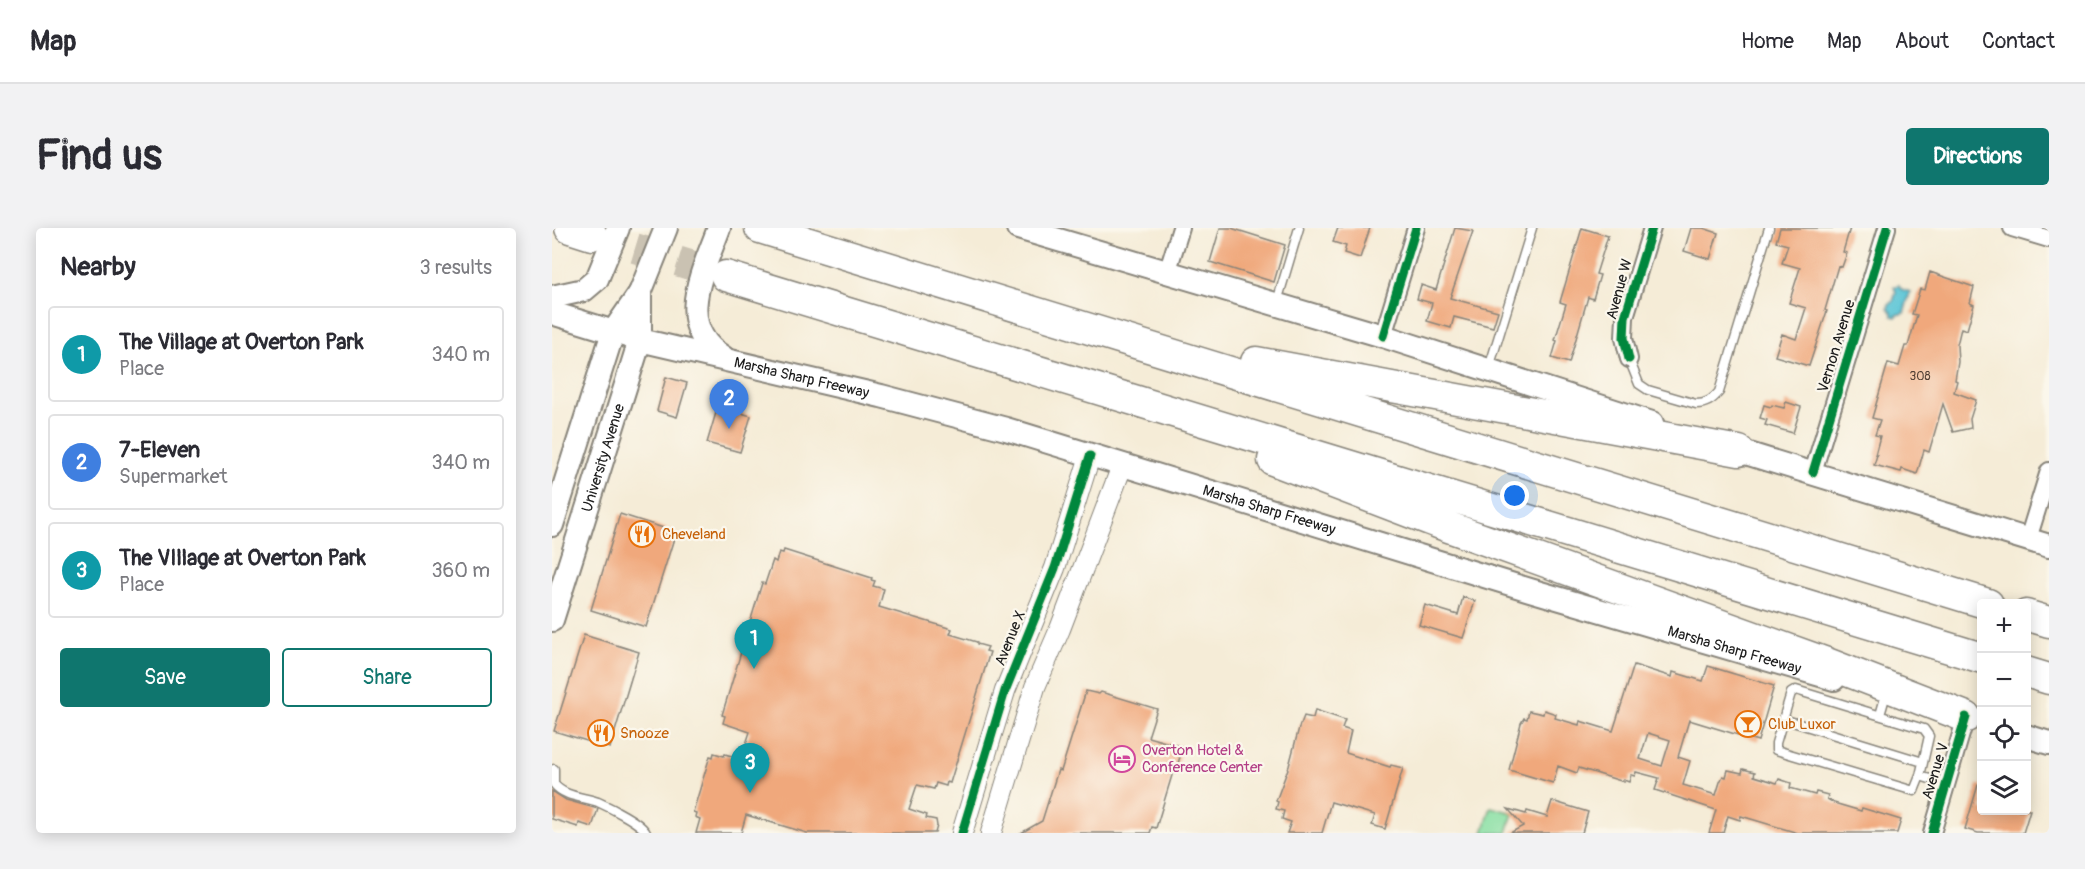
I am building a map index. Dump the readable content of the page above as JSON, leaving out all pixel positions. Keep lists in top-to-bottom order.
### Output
{
  "streets": {
    "main road": ["Marsha Sharp Freeway", "University Avenue"],
    "street": [
      "Avenue W",
      "Vernon Avenue",
      "Avenue X",
      "Avenue V"
    ]
  },
  "crossings": [
    ["Marsha Sharp Freeway", "University Avenue"],
    ["Marsha Sharp Freeway", "Avenue X"],
    ["Marsha Sharp Freeway", "Avenue V"]
  ],
  "places": {
    "restaurant": ["Cheveland", "Snooze"],
    "bar": ["Club Luxor"],
    "hotel": ["Overton Hotel & Conference Center"]
  },
  "house_numbers": ["308"],
  "page": {
    "header": "Map",
    "nav": [
      "Home",
      "Map",
      "About",
      "Contact"
    ],
    "buttons": [
      "Directions",
      ["Save", "Share"]
    ],
    "title": "Find us",
    "heading": ["Nearby", "3 results"],
    "list": [
      {
        "mark": "1",
        "name": "The Village at Overton Park",
        "note": "Place",
        "value": "340 m"
      },
      {
        "mark": "2",
        "name": "7-Eleven",
        "note": "Supermarket",
        "value": "340 m"
      },
      {
        "mark": "3",
        "name": "The VIllage at Overton Park",
        "note": "Place",
        "value": "360 m"
      }
    ],
    "pins": ["2", "1", "3"],
    "map_buttons": ["+", "−"]
  }
}
